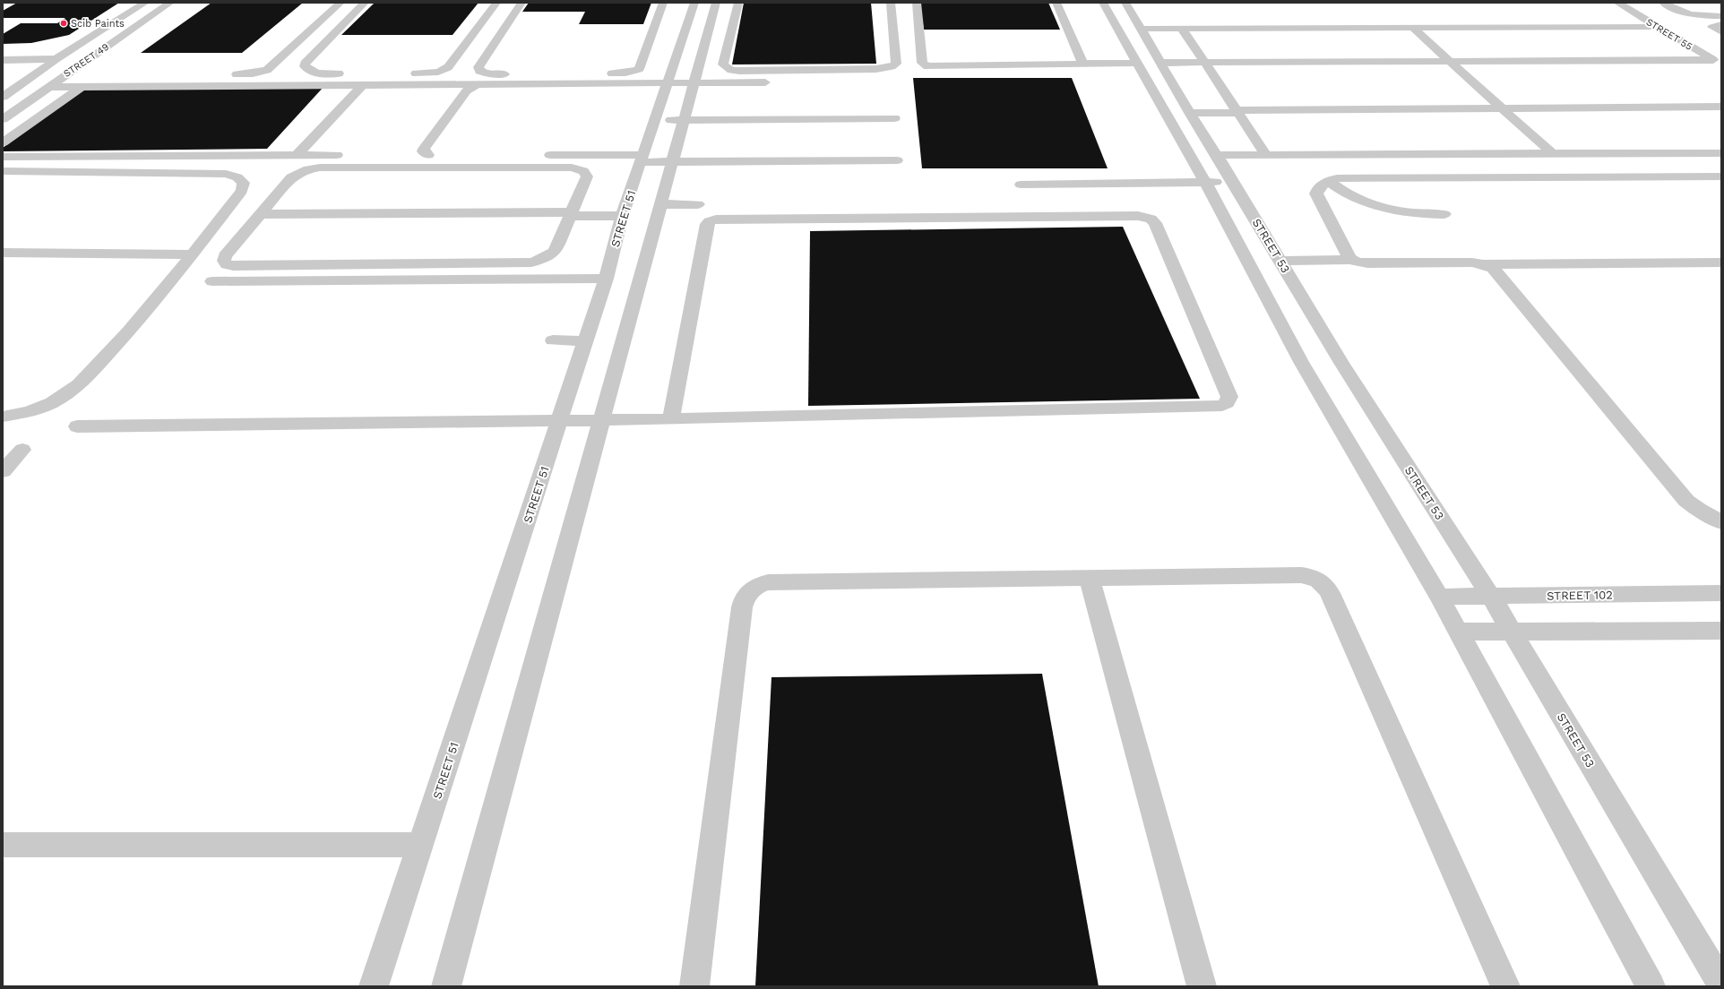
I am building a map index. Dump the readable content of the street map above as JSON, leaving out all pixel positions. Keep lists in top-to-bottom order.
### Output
{
  "streets": {
    "lane": [
      "STREET 55",
      "STREET 49",
      "STREET 51",
      "STREET 53",
      "STREET 102"
    ]
  },
  "crossings": [
    ["STREET 53", "STREET 102"]
  ],
  "places": ["Scib Paints"]
}
